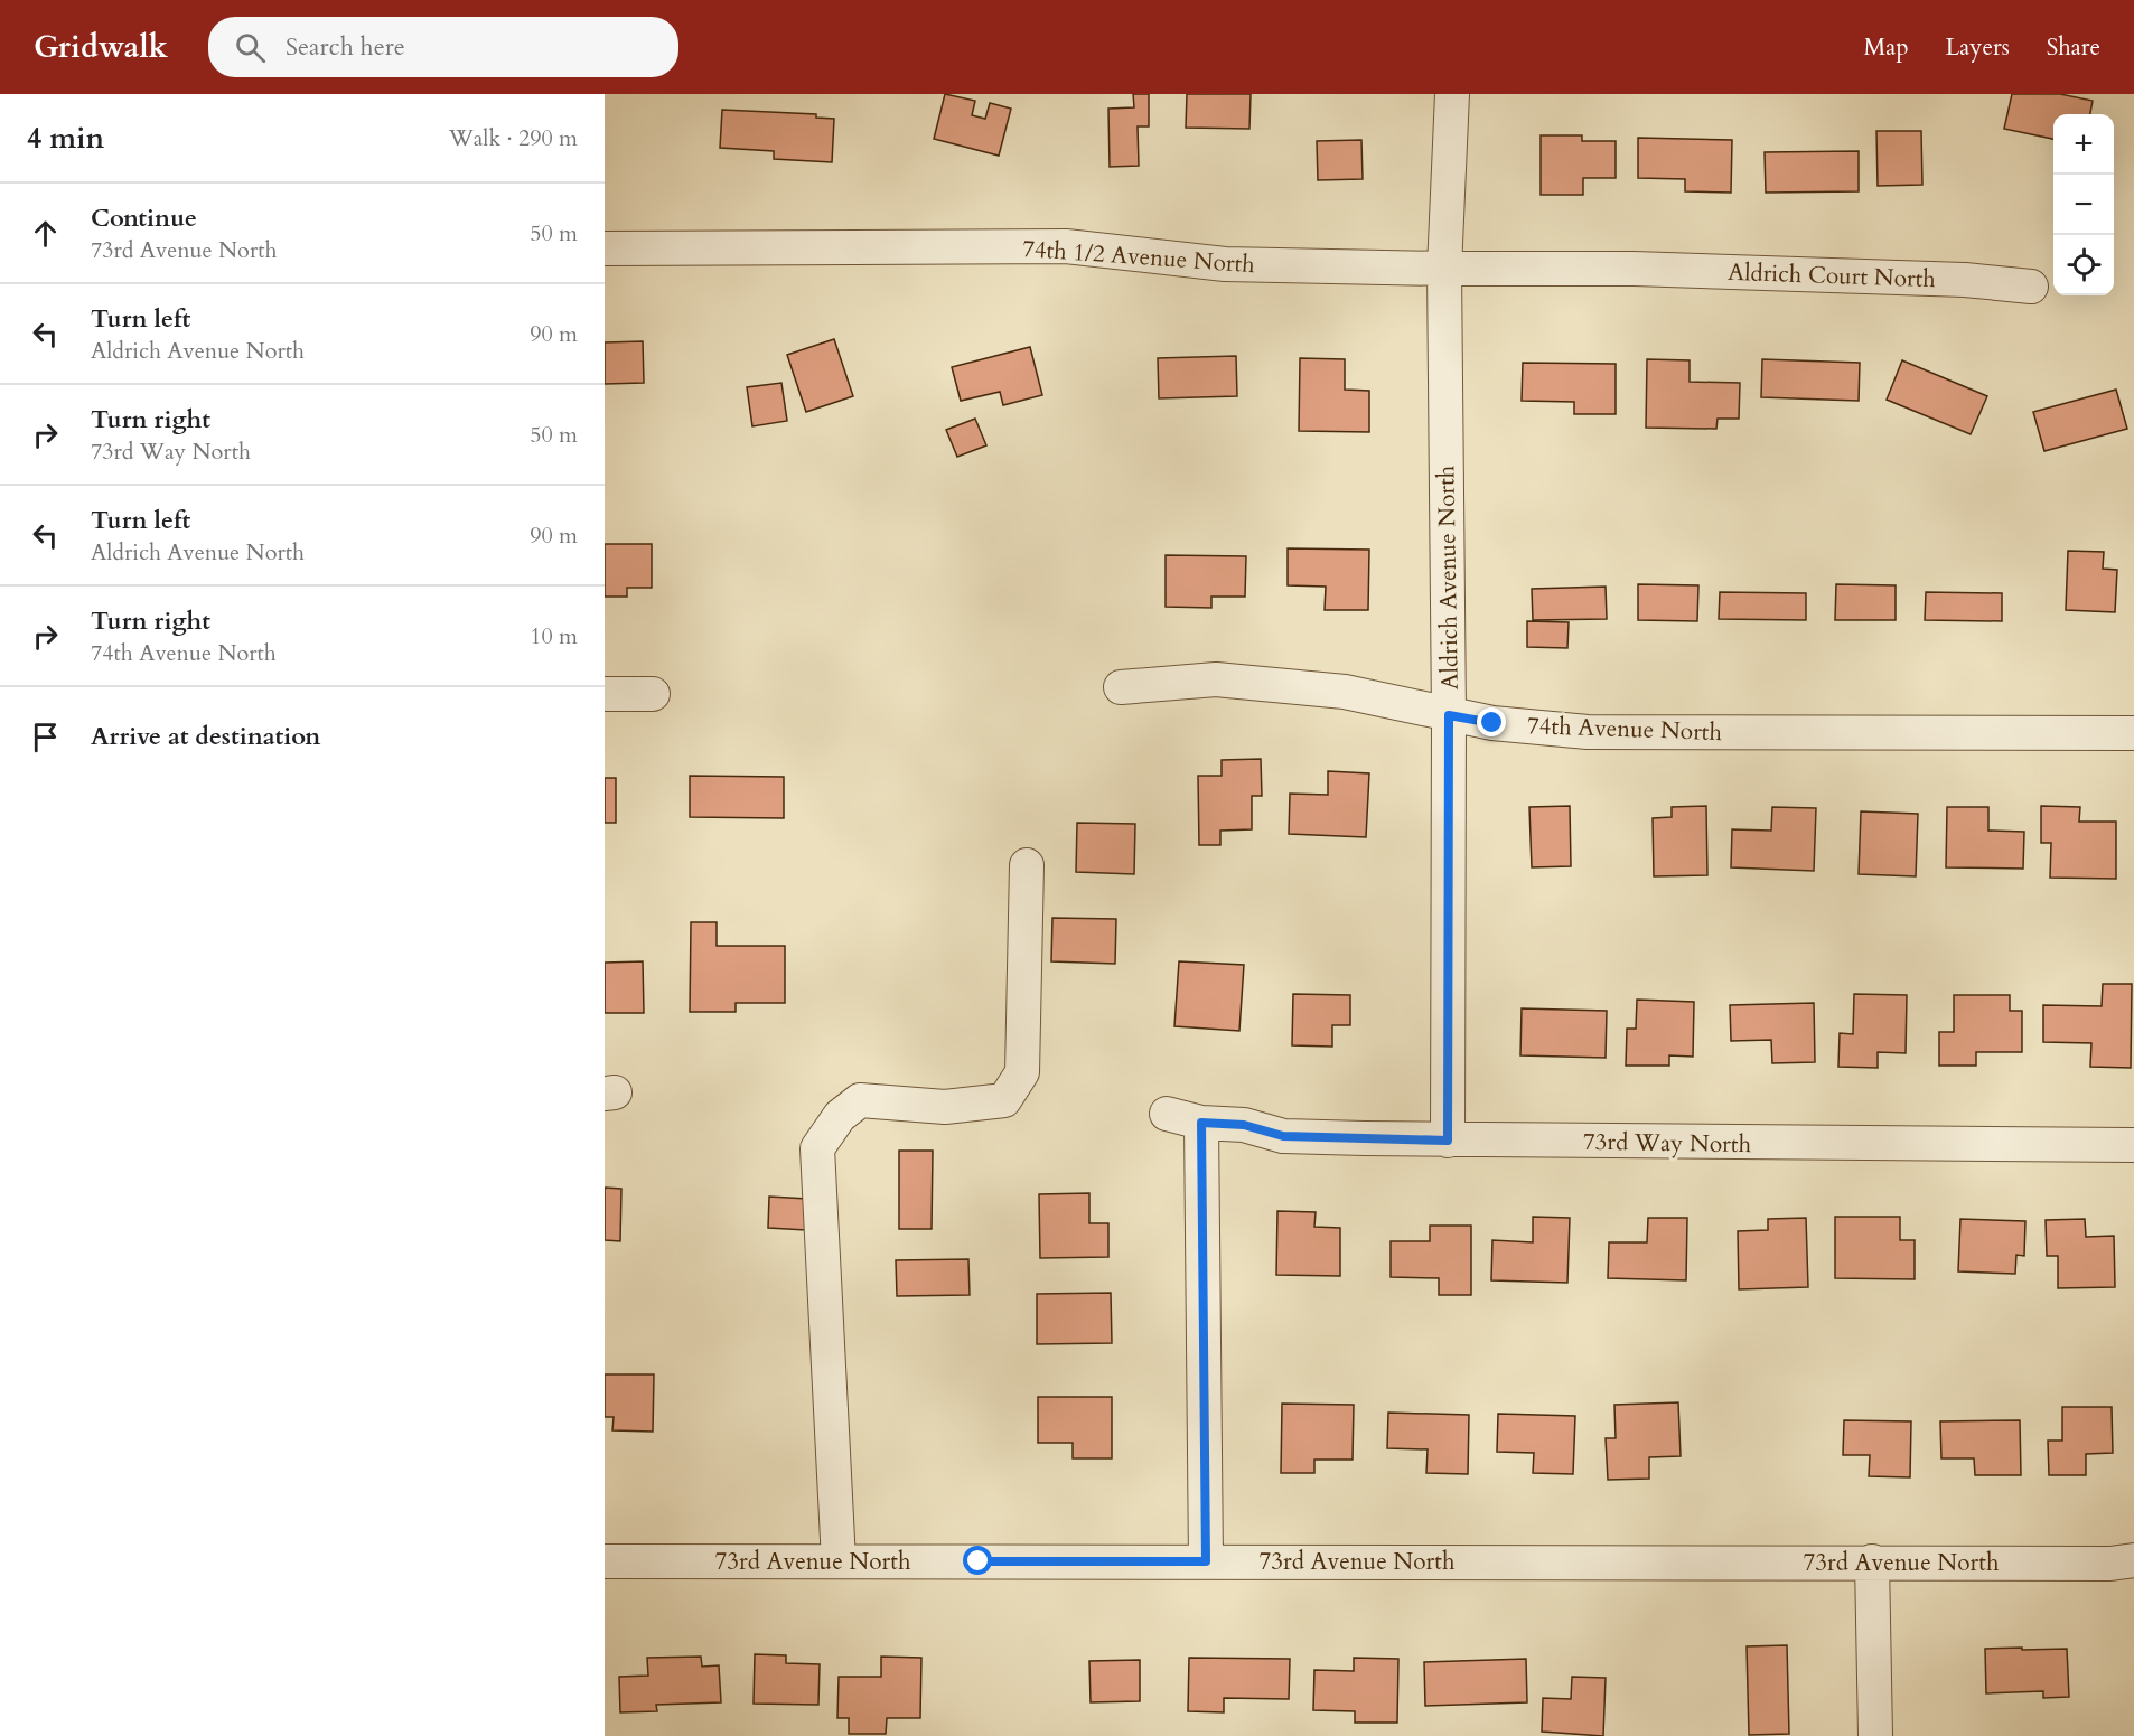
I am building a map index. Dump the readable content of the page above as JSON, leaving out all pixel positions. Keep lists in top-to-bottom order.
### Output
{
  "streets": {
    "street": [
      "74th 1/2 Avenue North",
      "Aldrich Court North",
      "Aldrich Avenue North",
      "74th Avenue North",
      "73rd Way North",
      "73rd Avenue North"
    ]
  },
  "crossings": [
    ["74th 1/2 Avenue North", "Aldrich Court North"],
    ["74th 1/2 Avenue North", "Aldrich Avenue North"],
    ["Aldrich Avenue North", "74th Avenue North"],
    ["Aldrich Avenue North", "73rd Way North"]
  ],
  "page": {
    "header": "Gridwalk",
    "search": "Search here",
    "nav": ["Map", "Layers", "Share"],
    "heading": ["4 min", "Walk · 290 m"],
    "map_buttons": ["+", "−"],
    "list": [
      ["Continue", "73rd Avenue North", "50 m"],
      ["Turn left", "Aldrich Avenue North", "90 m"],
      ["Turn right", "73rd Way North", "50 m"],
      ["Turn left", "Aldrich Avenue North", "90 m"],
      ["Turn right", "74th Avenue North", "10 m"],
      "Arrive at destination"
    ]
  }
}
